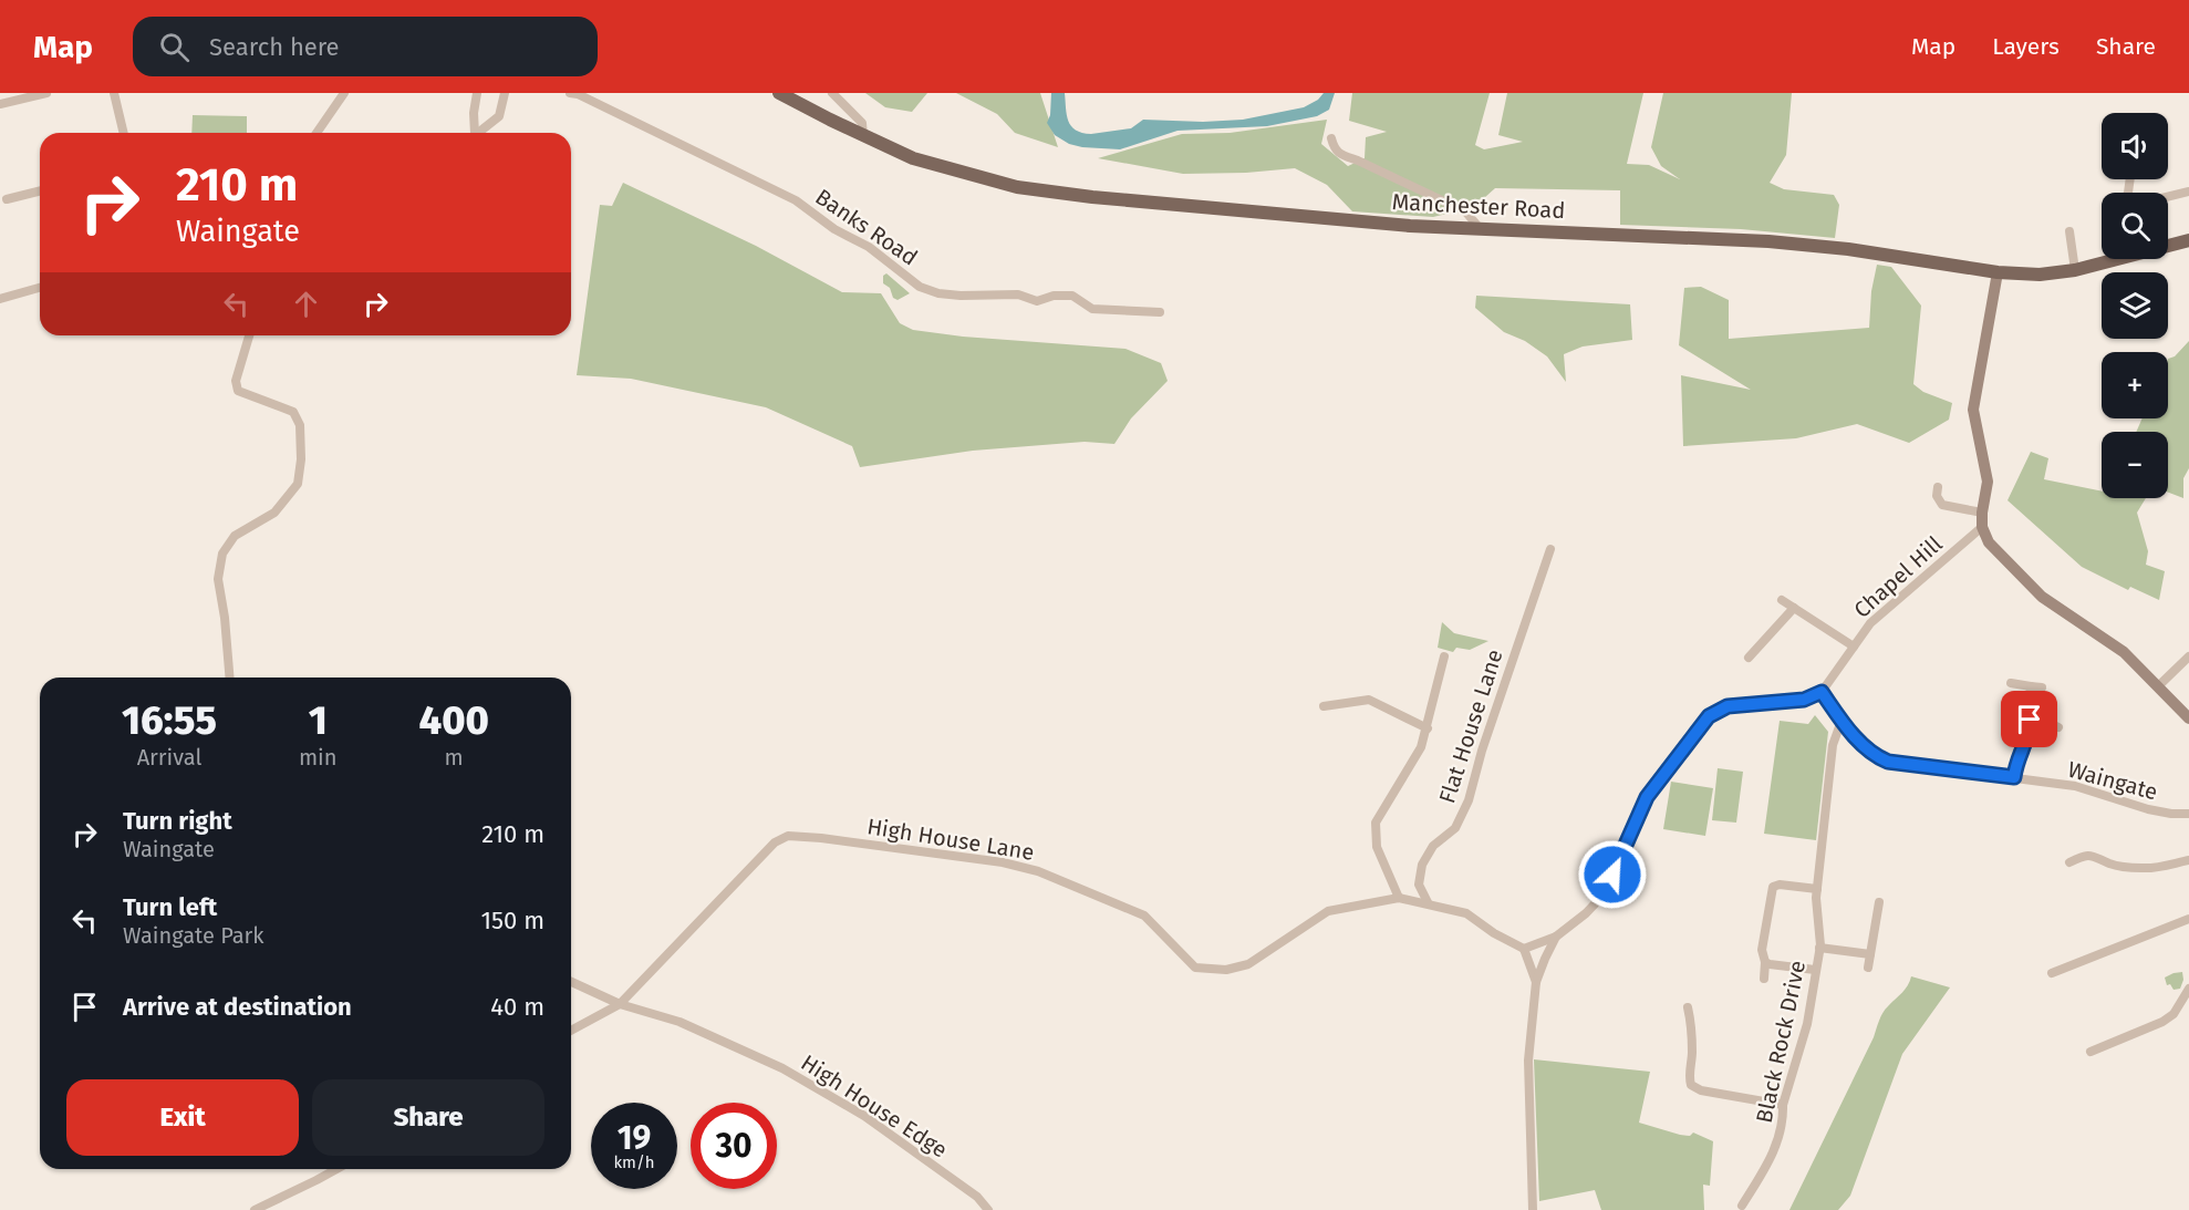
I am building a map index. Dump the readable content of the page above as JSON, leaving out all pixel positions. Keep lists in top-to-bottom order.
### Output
{
  "streets": {
    "main road": ["Manchester Road"],
    "street": [
      "Banks Road",
      "Chapel Hill",
      "Flat House Lane",
      "Waingate",
      "High House Lane",
      "Black Rock Drive",
      "High House Edge"
    ]
  },
  "crossings": [
    ["Chapel Hill", "Waingate"],
    ["Flat House Lane", "High House Lane"],
    ["Waingate", "Black Rock Drive"],
    ["High House Lane", "High House Edge"]
  ],
  "page": {
    "header": "Map",
    "search": "Search here",
    "nav": ["Map", "Layers", "Share"],
    "map_buttons": ["+", "−"],
    "turn": ["210 m", "Waingate"],
    "eta": [
      "16:55",
      "Arrival",
      "1",
      "min",
      "400",
      "m"
    ],
    "list": [
      {
        "name": "Turn right",
        "note": "Waingate",
        "value": "210 m"
      },
      {
        "name": "Turn left",
        "note": "Waingate Park",
        "value": "150 m"
      },
      {
        "name": "Arrive at destination",
        "value": "40 m"
      }
    ],
    "buttons": ["Exit", "Share"],
    "speed": "19 km/h",
    "limit": "30"
  }
}
